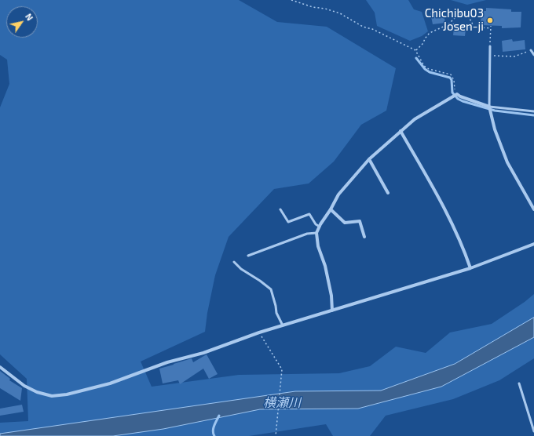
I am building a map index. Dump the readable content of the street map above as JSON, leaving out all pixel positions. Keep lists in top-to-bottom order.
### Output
{
  "water": ["横瀬川"],
  "places": ["Chichibu03 Josen-ji"],
  "north": "top right"
}
